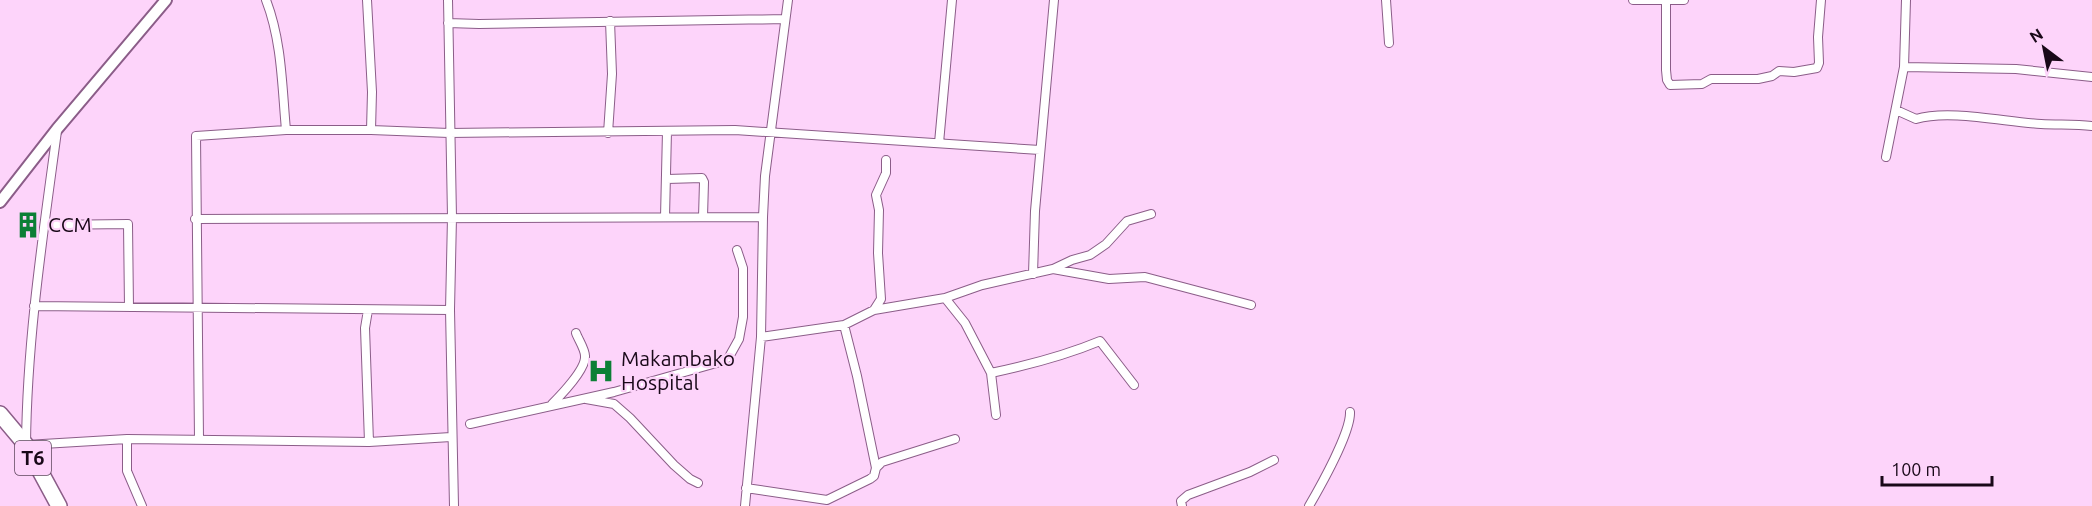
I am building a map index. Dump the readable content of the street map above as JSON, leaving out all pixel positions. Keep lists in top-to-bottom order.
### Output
{
  "streets": {
    "highway": ["T6"]
  },
  "places": {
    "building": ["CCM"],
    "hospital": ["Makambako Hospital"]
  },
  "scale_bar": "100 m",
  "north": "top left"
}
